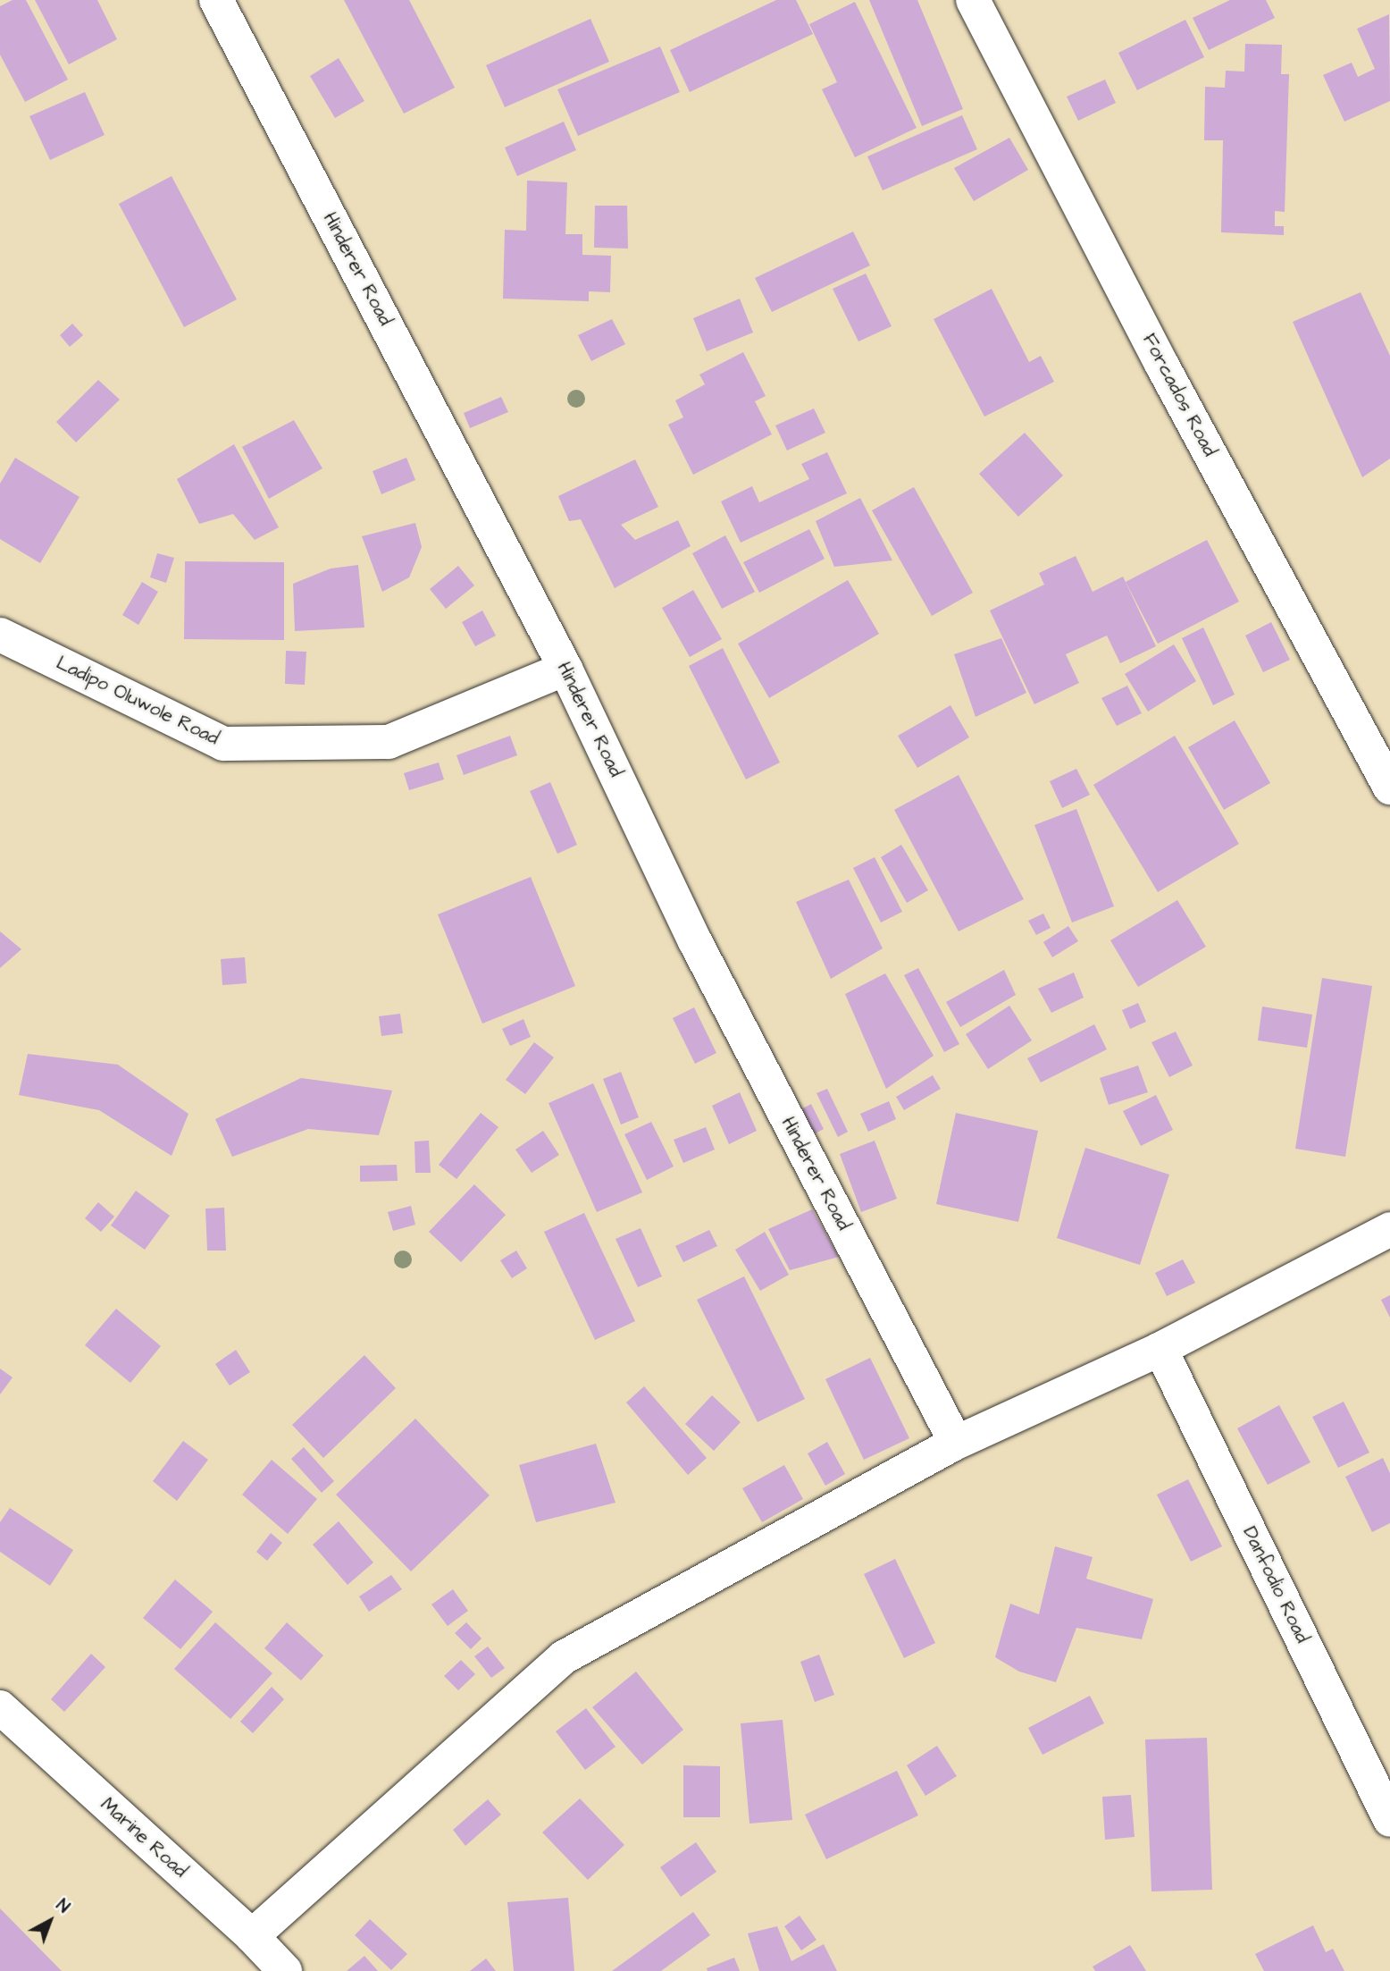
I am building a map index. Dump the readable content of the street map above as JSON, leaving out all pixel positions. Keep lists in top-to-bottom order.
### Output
{
  "streets": {
    "street": [
      "Hinderer Road",
      "Forcados Road",
      "Ladipo Oluwole Road",
      "Danfodio Road",
      "Marine Road"
    ]
  },
  "crossings": [
    ["Hinderer Road", "Ladipo Oluwole Road"]
  ],
  "north": "top right"
}
